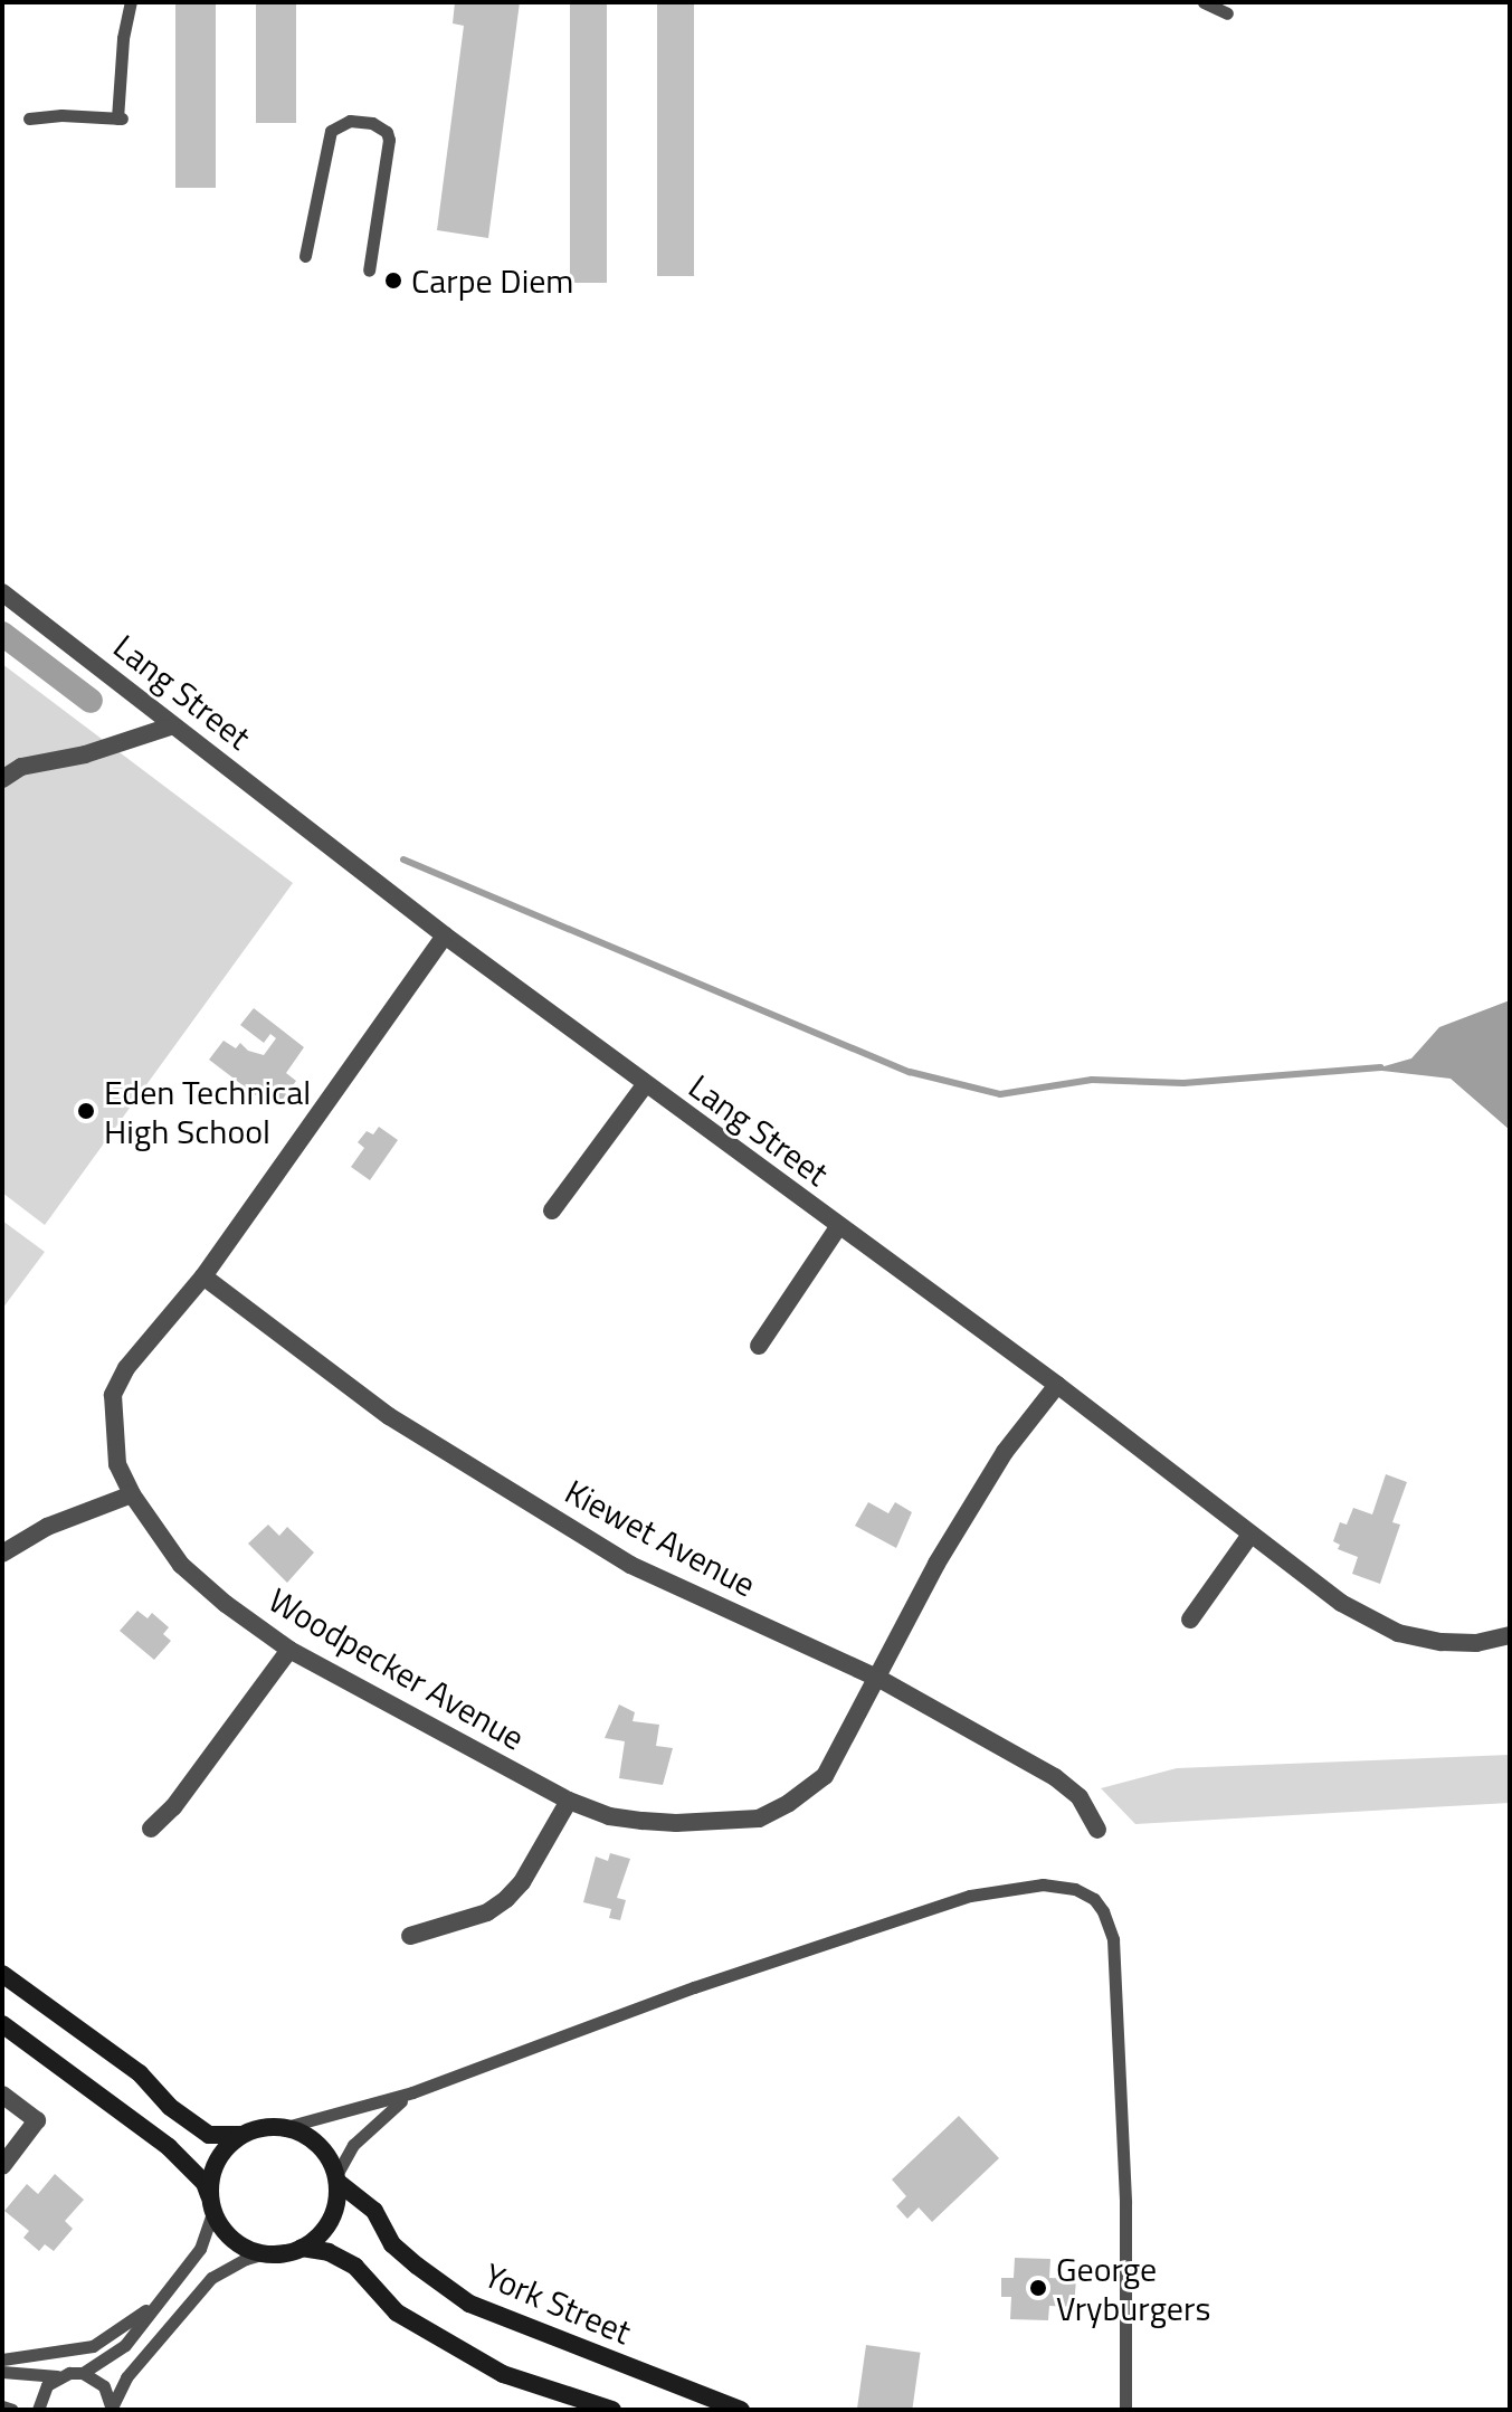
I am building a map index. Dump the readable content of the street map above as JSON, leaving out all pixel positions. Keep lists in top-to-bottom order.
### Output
{
  "streets": {
    "main road": ["York Street"],
    "street": ["Lang Street", "Kiewet Avenue", "Woodpecker Avenue"]
  },
  "crossings": [
    ["Lang Street", "Woodpecker Avenue"],
    ["Kiewet Avenue", "Woodpecker Avenue"]
  ],
  "places": ["Carpe Diem", "Eden Technical High School", "George Vryburgers"]
}
